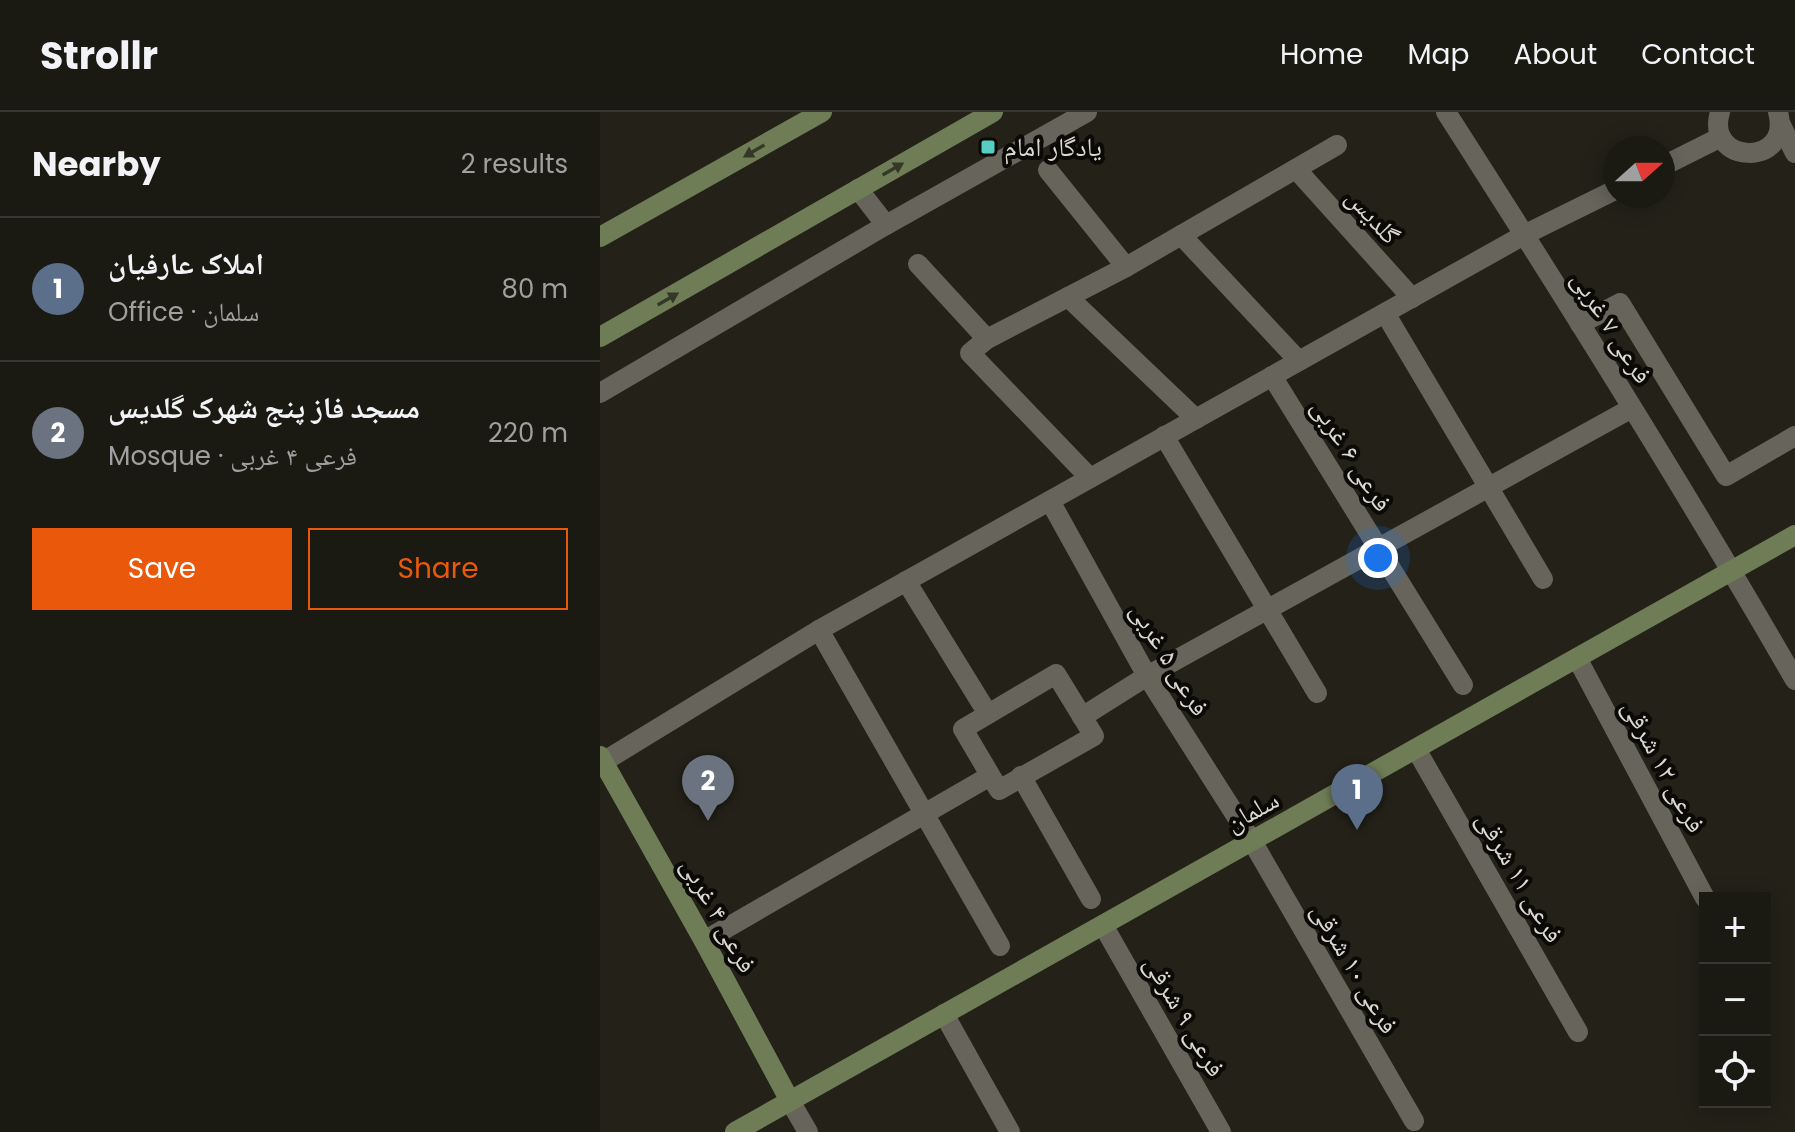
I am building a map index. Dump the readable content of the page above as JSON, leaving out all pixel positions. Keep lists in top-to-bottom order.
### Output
{
  "streets": {
    "street": [
      "گلدیس",
      "فرعی ۷ غربی",
      "فرعی ۶ غربی",
      "فرعی ۵ غربی",
      "فرعی ۱۲ شرقی",
      "سلمان",
      "فرعی ۱۱ شرقی",
      "فرعی ۴ غربی",
      "فرعی ۱۰ شرقی",
      "فرعی ۹ شرقی"
    ]
  },
  "crossings": [
    ["فرعی ۷ غربی", "سلمان"],
    ["فرعی ۵ غربی", "سلمان"],
    ["فرعی ۵ غربی", "فرعی ۱۰ شرقی"],
    ["فرعی ۱۲ شرقی", "سلمان"],
    ["سلمان", "فرعی ۱۱ شرقی"],
    ["سلمان", "فرعی ۴ غربی"],
    ["سلمان", "فرعی ۱۰ شرقی"],
    ["سلمان", "فرعی ۹ شرقی"]
  ],
  "places": {
    "transit": ["یادگار امام"]
  },
  "north": "right",
  "page": {
    "header": "Strollr",
    "nav": [
      "Home",
      "Map",
      "About",
      "Contact"
    ],
    "heading": ["Nearby", "2 results"],
    "list": [
      {
        "mark": "1",
        "name": "املاک عارفیان",
        "note": "Office · سلمان",
        "value": "80 m"
      },
      {
        "mark": "2",
        "name": "مسجد فاز پنج شهرک گلدیس",
        "note": "Mosque · فرعی ۴ غربی",
        "value": "220 m"
      }
    ],
    "buttons": ["Save", "Share"],
    "pins": ["2", "1"],
    "map_buttons": ["+", "−"]
  }
}
